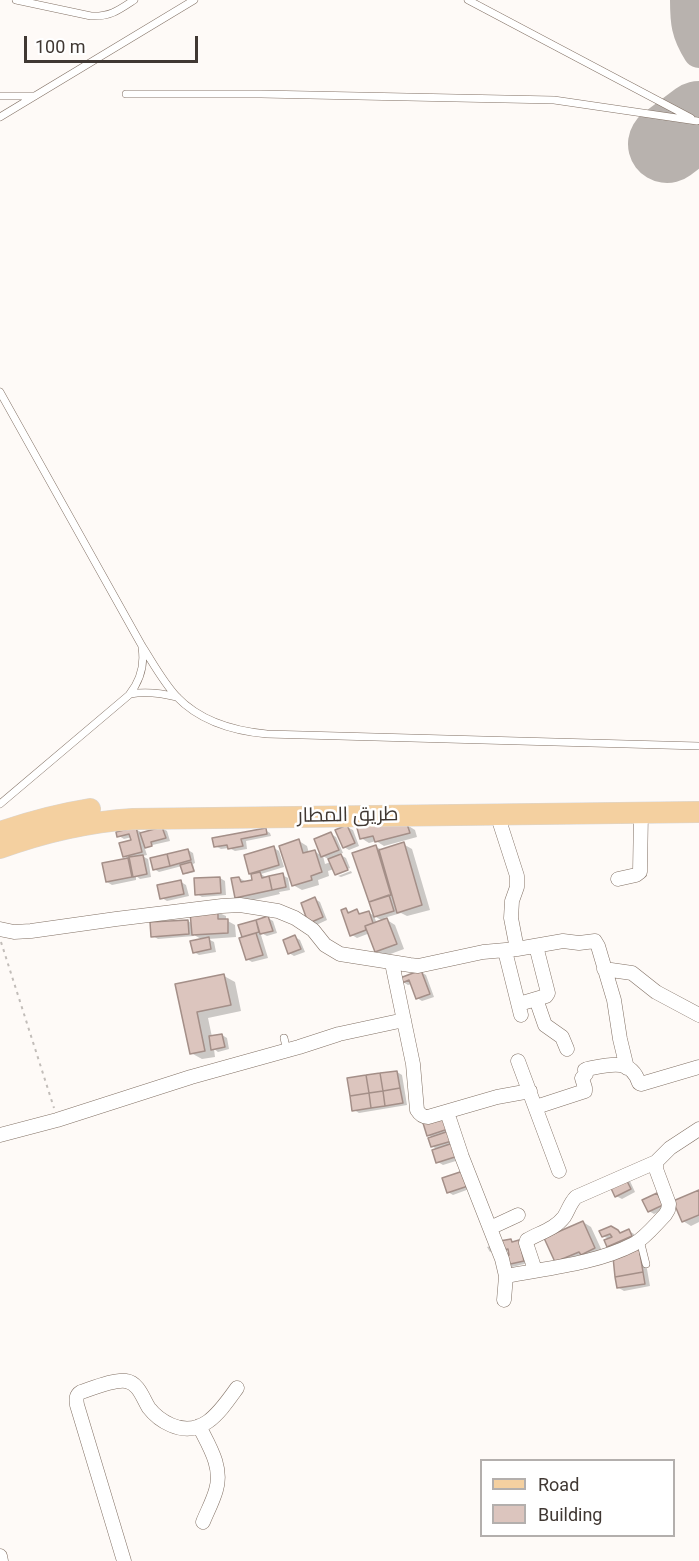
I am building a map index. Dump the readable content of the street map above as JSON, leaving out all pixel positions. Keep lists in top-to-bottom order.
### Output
{
  "streets": {
    "main road": ["طريق المطار"]
  },
  "legend": ["Road", "Building"],
  "scale_bar": "100 m"
}
